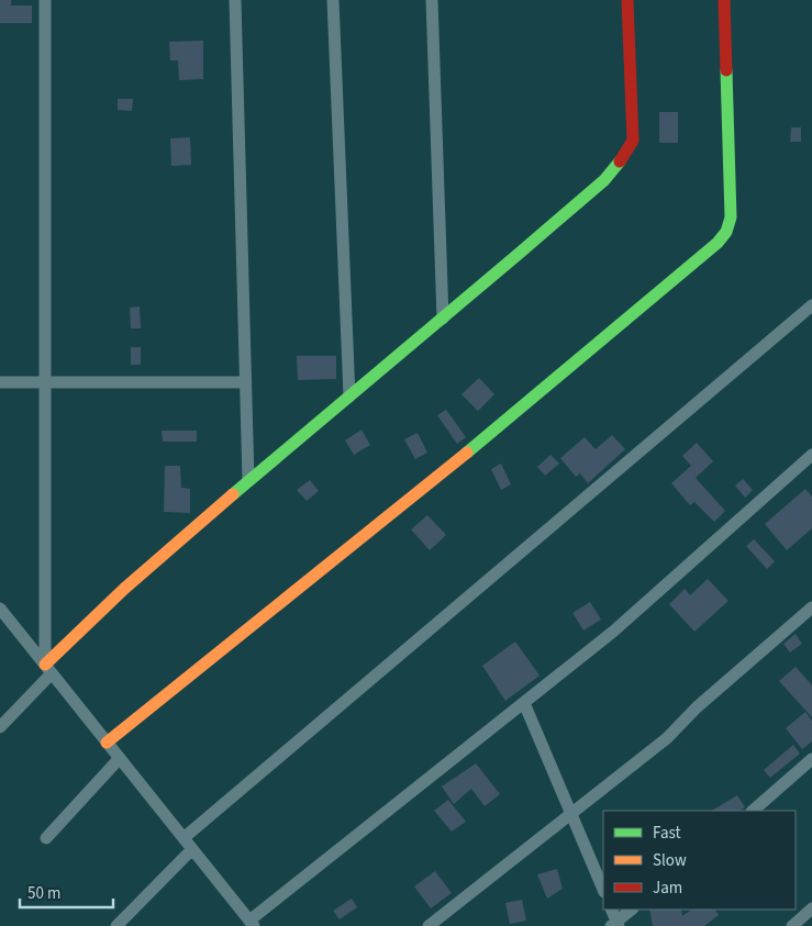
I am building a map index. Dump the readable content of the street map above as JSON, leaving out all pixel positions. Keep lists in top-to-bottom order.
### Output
{
  "legend": ["Fast", "Slow", "Jam"],
  "scale_bar": "50 m"
}
